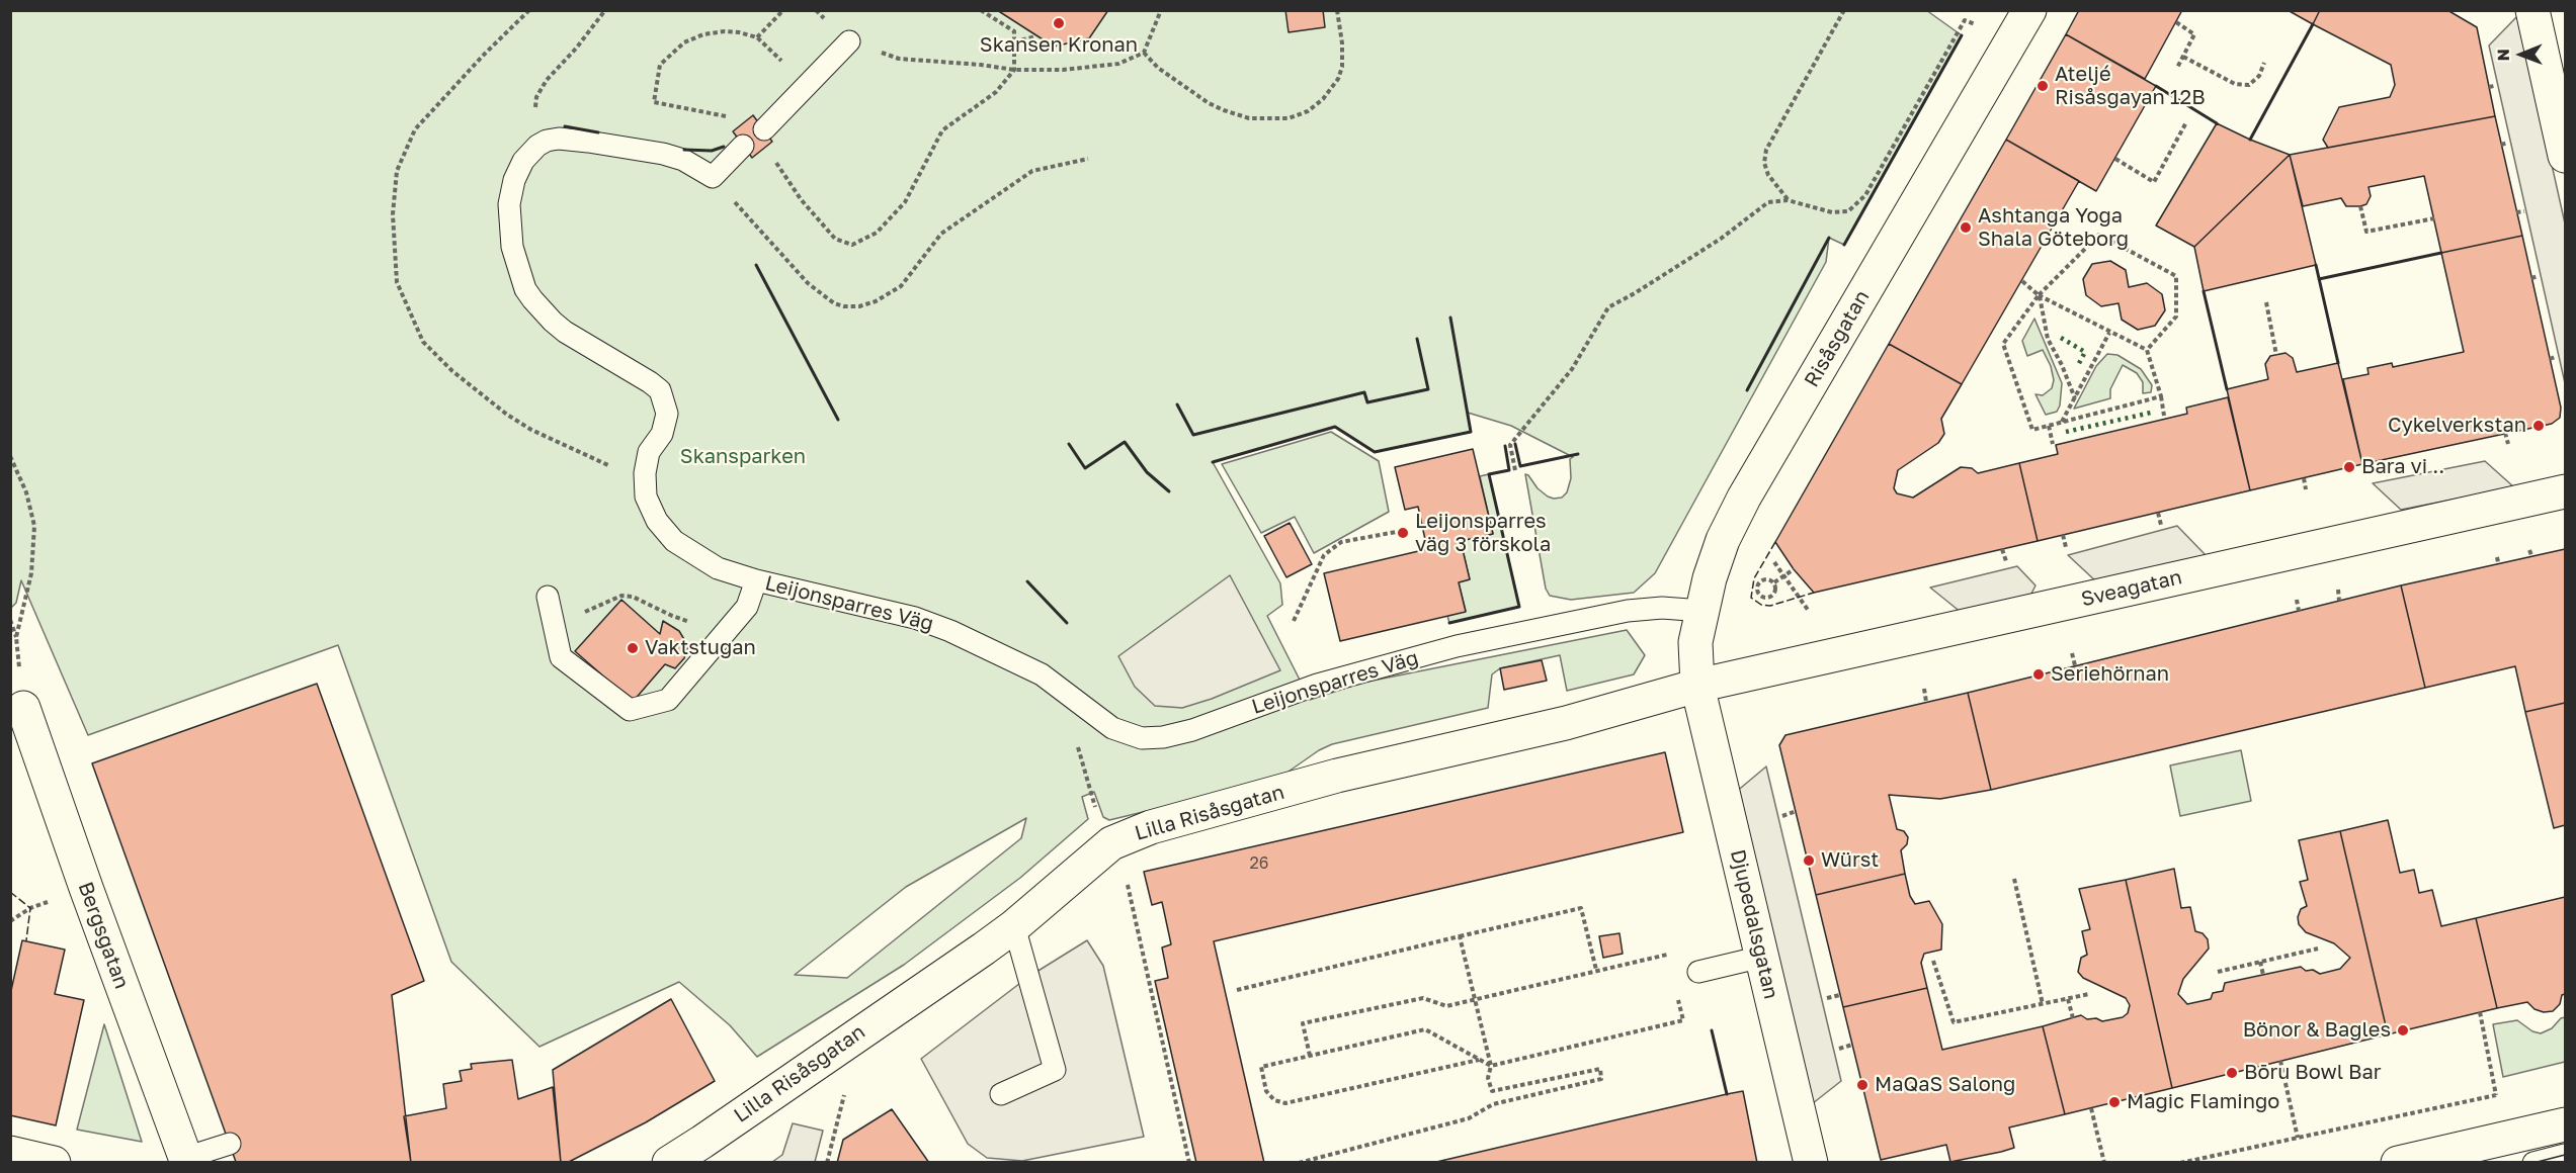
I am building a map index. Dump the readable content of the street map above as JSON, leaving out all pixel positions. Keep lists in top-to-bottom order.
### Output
{
  "streets": {
    "street": [
      "Risåsgatan",
      "Sveagatan",
      "Lilla Risåsgatan",
      "Djupedalsgatan",
      "Bergsgatan"
    ],
    "lane": ["Leijonsparres Väg"]
  },
  "crossings": [
    ["Risåsgatan", "Sveagatan"],
    ["Risåsgatan", "Leijonsparres Väg"],
    ["Risåsgatan", "Lilla Risåsgatan"],
    ["Risåsgatan", "Djupedalsgatan"],
    ["Sveagatan", "Lilla Risåsgatan"],
    ["Sveagatan", "Djupedalsgatan"],
    ["Lilla Risåsgatan", "Djupedalsgatan"]
  ],
  "parks": ["Skansparken"],
  "places": [
    "Skansen Kronan",
    "Ateljé Risåsgayan 12B",
    "Ashtanga Yoga Shala Göteborg",
    "Cykelverkstan",
    "Bara vi ..",
    "Leijonsparres väg 3 förskola",
    "Vaktstugan",
    "Seriehörnan",
    "Würst",
    "Bönor & Bagles",
    "Bōru Bowl Bar",
    "MaQaS Salong",
    "Magic Flamingo"
  ],
  "house_numbers": ["26"],
  "north": "left"
}
